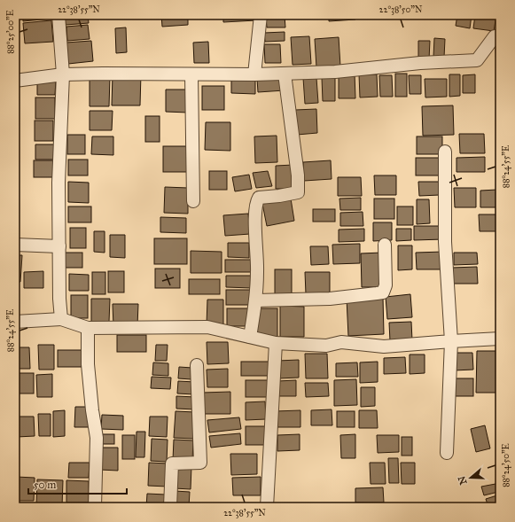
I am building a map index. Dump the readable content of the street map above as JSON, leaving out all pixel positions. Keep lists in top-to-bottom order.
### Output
{
  "scale_bar": "50 m",
  "north": "left",
  "coordinates": [
    "22°38'55\"N",
    "22°38'50\"N",
    "88°25'00\"E",
    "88°24'55\"E",
    "88°24'50\"E"
  ]
}
